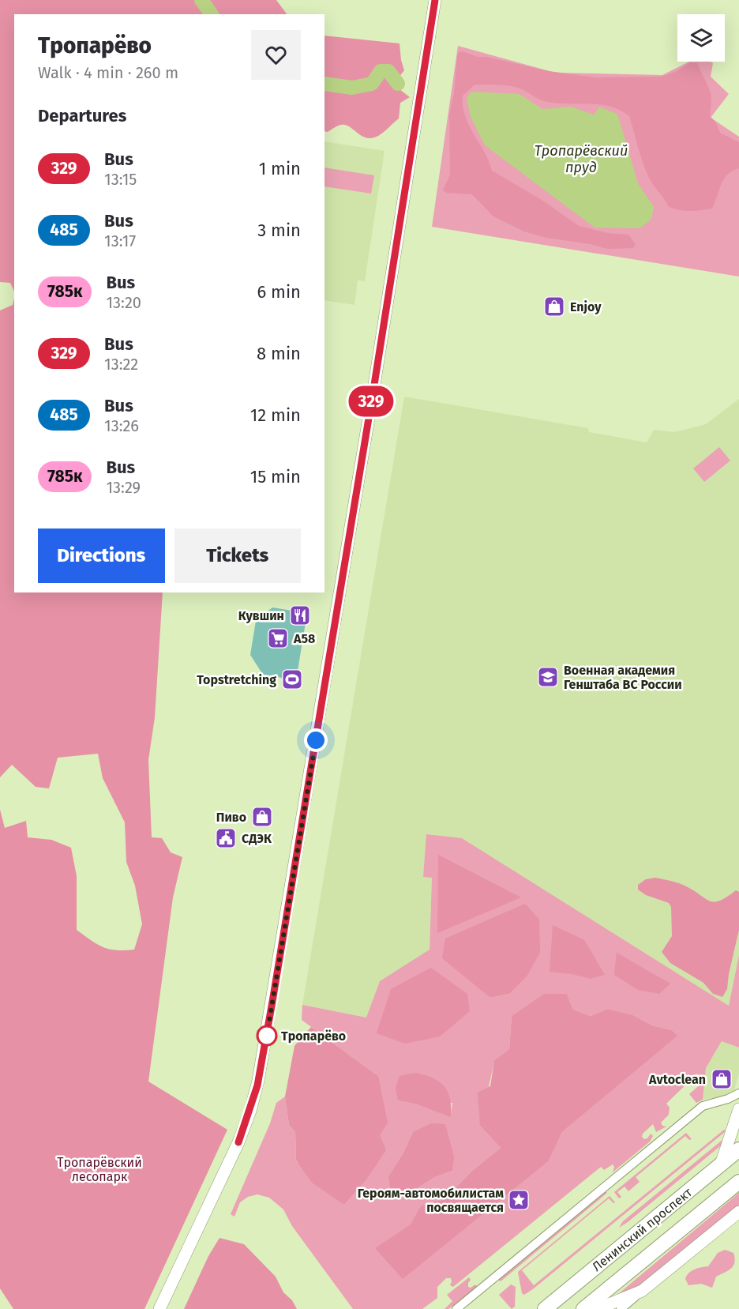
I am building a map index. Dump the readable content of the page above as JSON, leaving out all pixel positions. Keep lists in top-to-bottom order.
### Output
{
  "streets": {
    "main road": ["Ленинский проспект"]
  },
  "water": ["Тропарёвский пруд"],
  "parks": ["Тропарёвский лесопарк"],
  "places": {
    "shop": ["Enjoy", "Пиво", "Avtoclean"],
    "restaurant": ["Кувшин"],
    "supermarket": ["А58"],
    "school or university": ["Военная академия Генштаба ВС России"],
    "sports": ["Topstretching"],
    "public building": ["СДЭК"],
    "other": ["Тропарёво"],
    "place": ["Героям-автомобилистам посвящается"]
  },
  "lines": ["bus line 329"],
  "page": {
    "on_map": "329",
    "heading": [
      ["Тропарёво", "Walk · 4 min · 260 m"],
      "Departures"
    ],
    "list": [
      {
        "mark": "329",
        "name": "Bus",
        "note": "13:15",
        "value": "1 min"
      },
      {
        "mark": "485",
        "name": "Bus",
        "note": "13:17",
        "value": "3 min"
      },
      {
        "mark": "785к",
        "name": "Bus",
        "note": "13:20",
        "value": "6 min"
      },
      {
        "mark": "329",
        "name": "Bus",
        "note": "13:22",
        "value": "8 min"
      },
      {
        "mark": "485",
        "name": "Bus",
        "note": "13:26",
        "value": "12 min"
      },
      {
        "mark": "785к",
        "name": "Bus",
        "note": "13:29",
        "value": "15 min"
      }
    ],
    "buttons": ["Directions", "Tickets"]
  }
}
